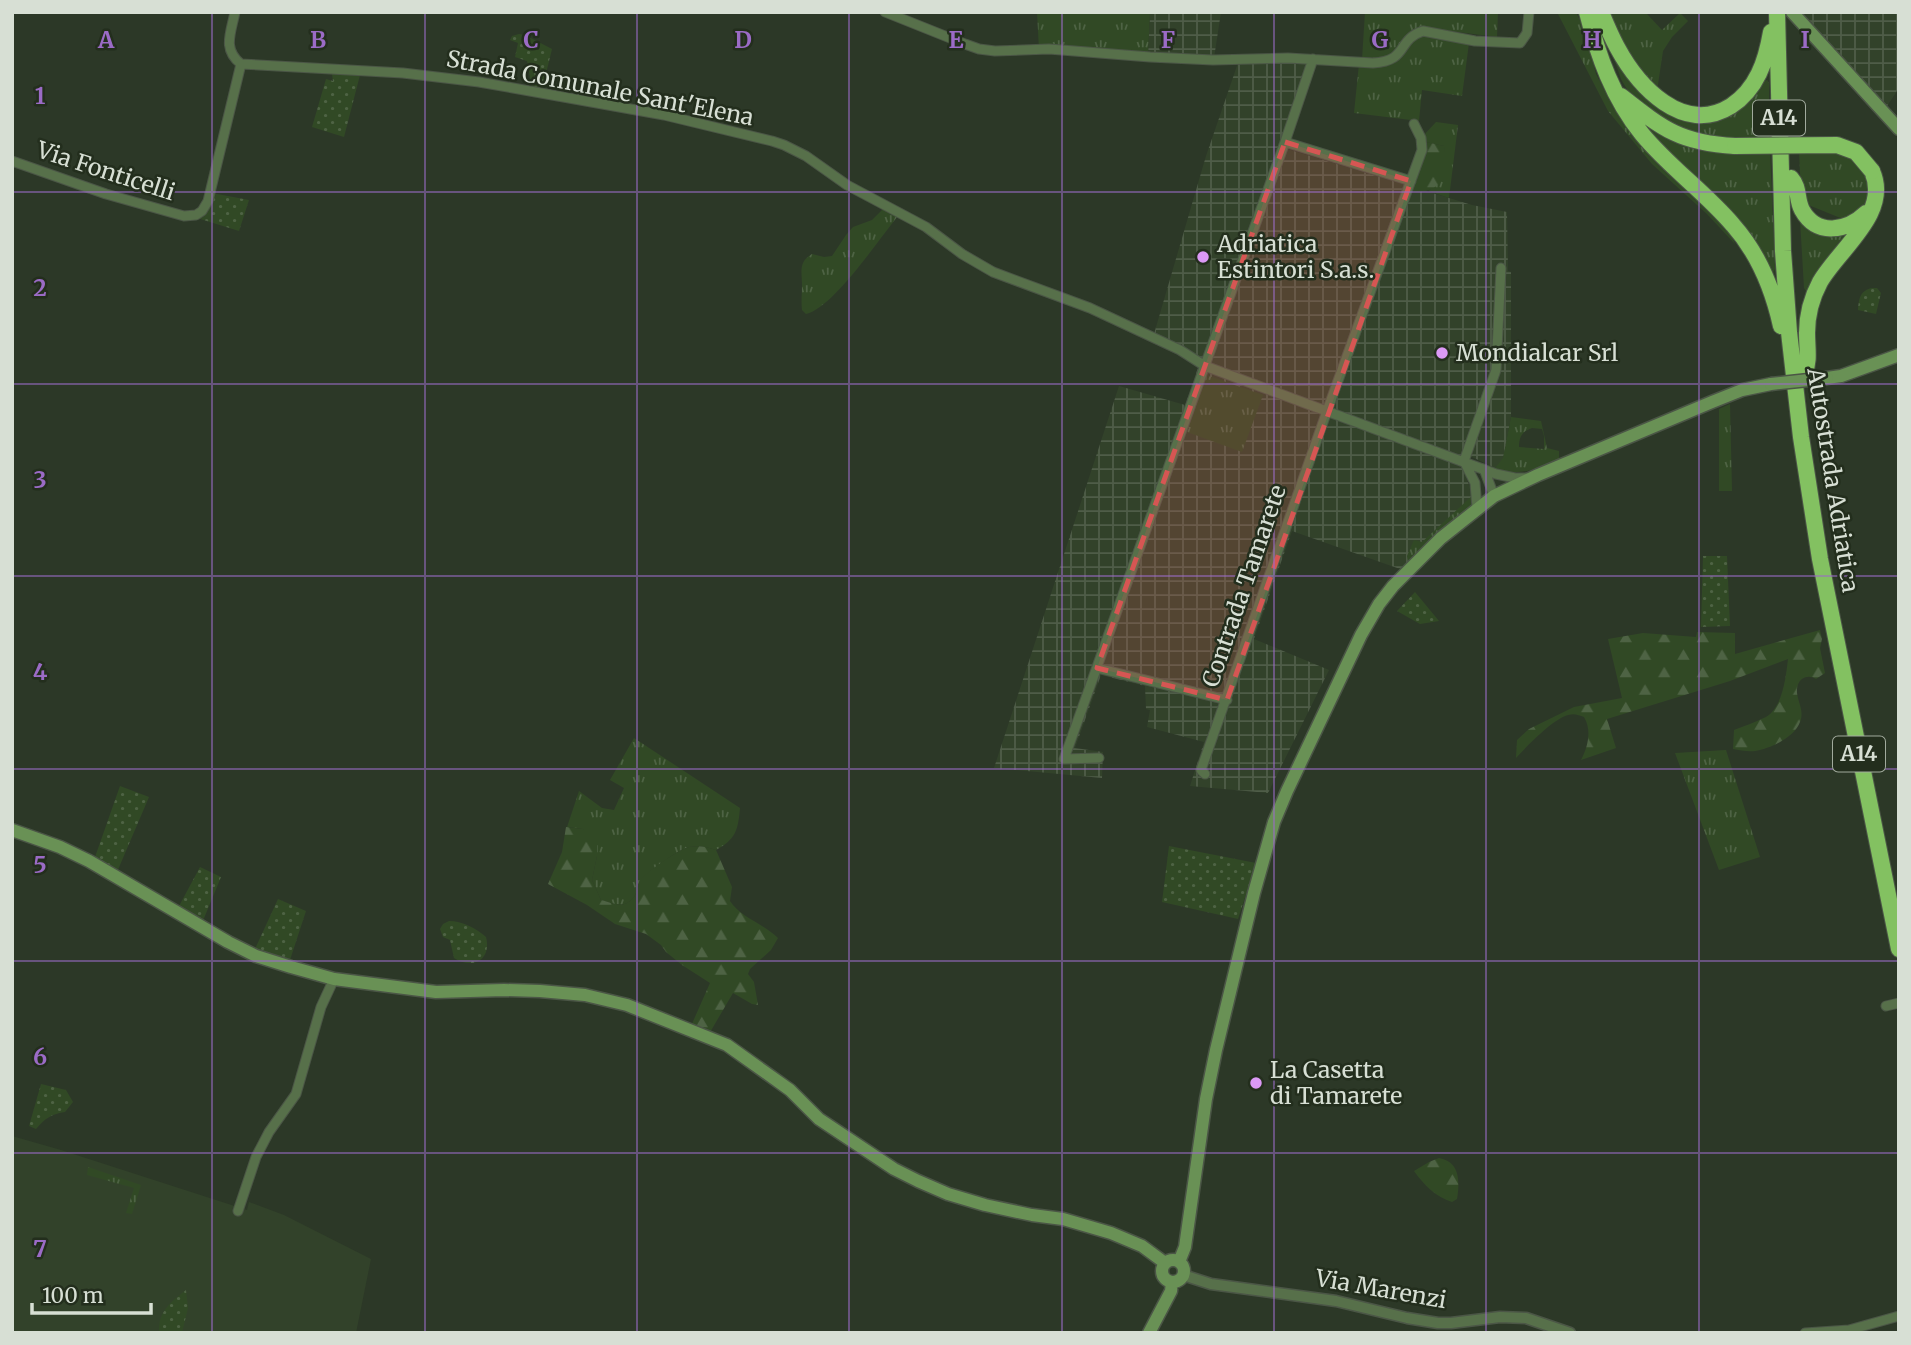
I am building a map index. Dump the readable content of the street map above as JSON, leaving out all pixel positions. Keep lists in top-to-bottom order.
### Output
{
  "streets": {
    "highway": ["A14", "Autostrada Adriatica"],
    "street": [
      "Strada Comunale Sant'Elena",
      "Via Fonticelli",
      "Contrada Tamarete",
      "Via Marenzi"
    ]
  },
  "crossings": [
    ["Strada Comunale Sant'Elena", "Via Fonticelli"],
    ["Strada Comunale Sant'Elena", "Contrada Tamarete"]
  ],
  "places": ["Adriatica Estintori S.a.s.", "Mondialcar Srl", "La Casetta di Tamarete"],
  "scale_bar": "100 m",
  "grid": {
    "columns": [
      "A",
      "B",
      "C",
      "D",
      "E",
      "F",
      "G",
      "H",
      "I"
    ],
    "rows": [
      "1",
      "2",
      "3",
      "4",
      "5",
      "6",
      "7"
    ]
  }
}
